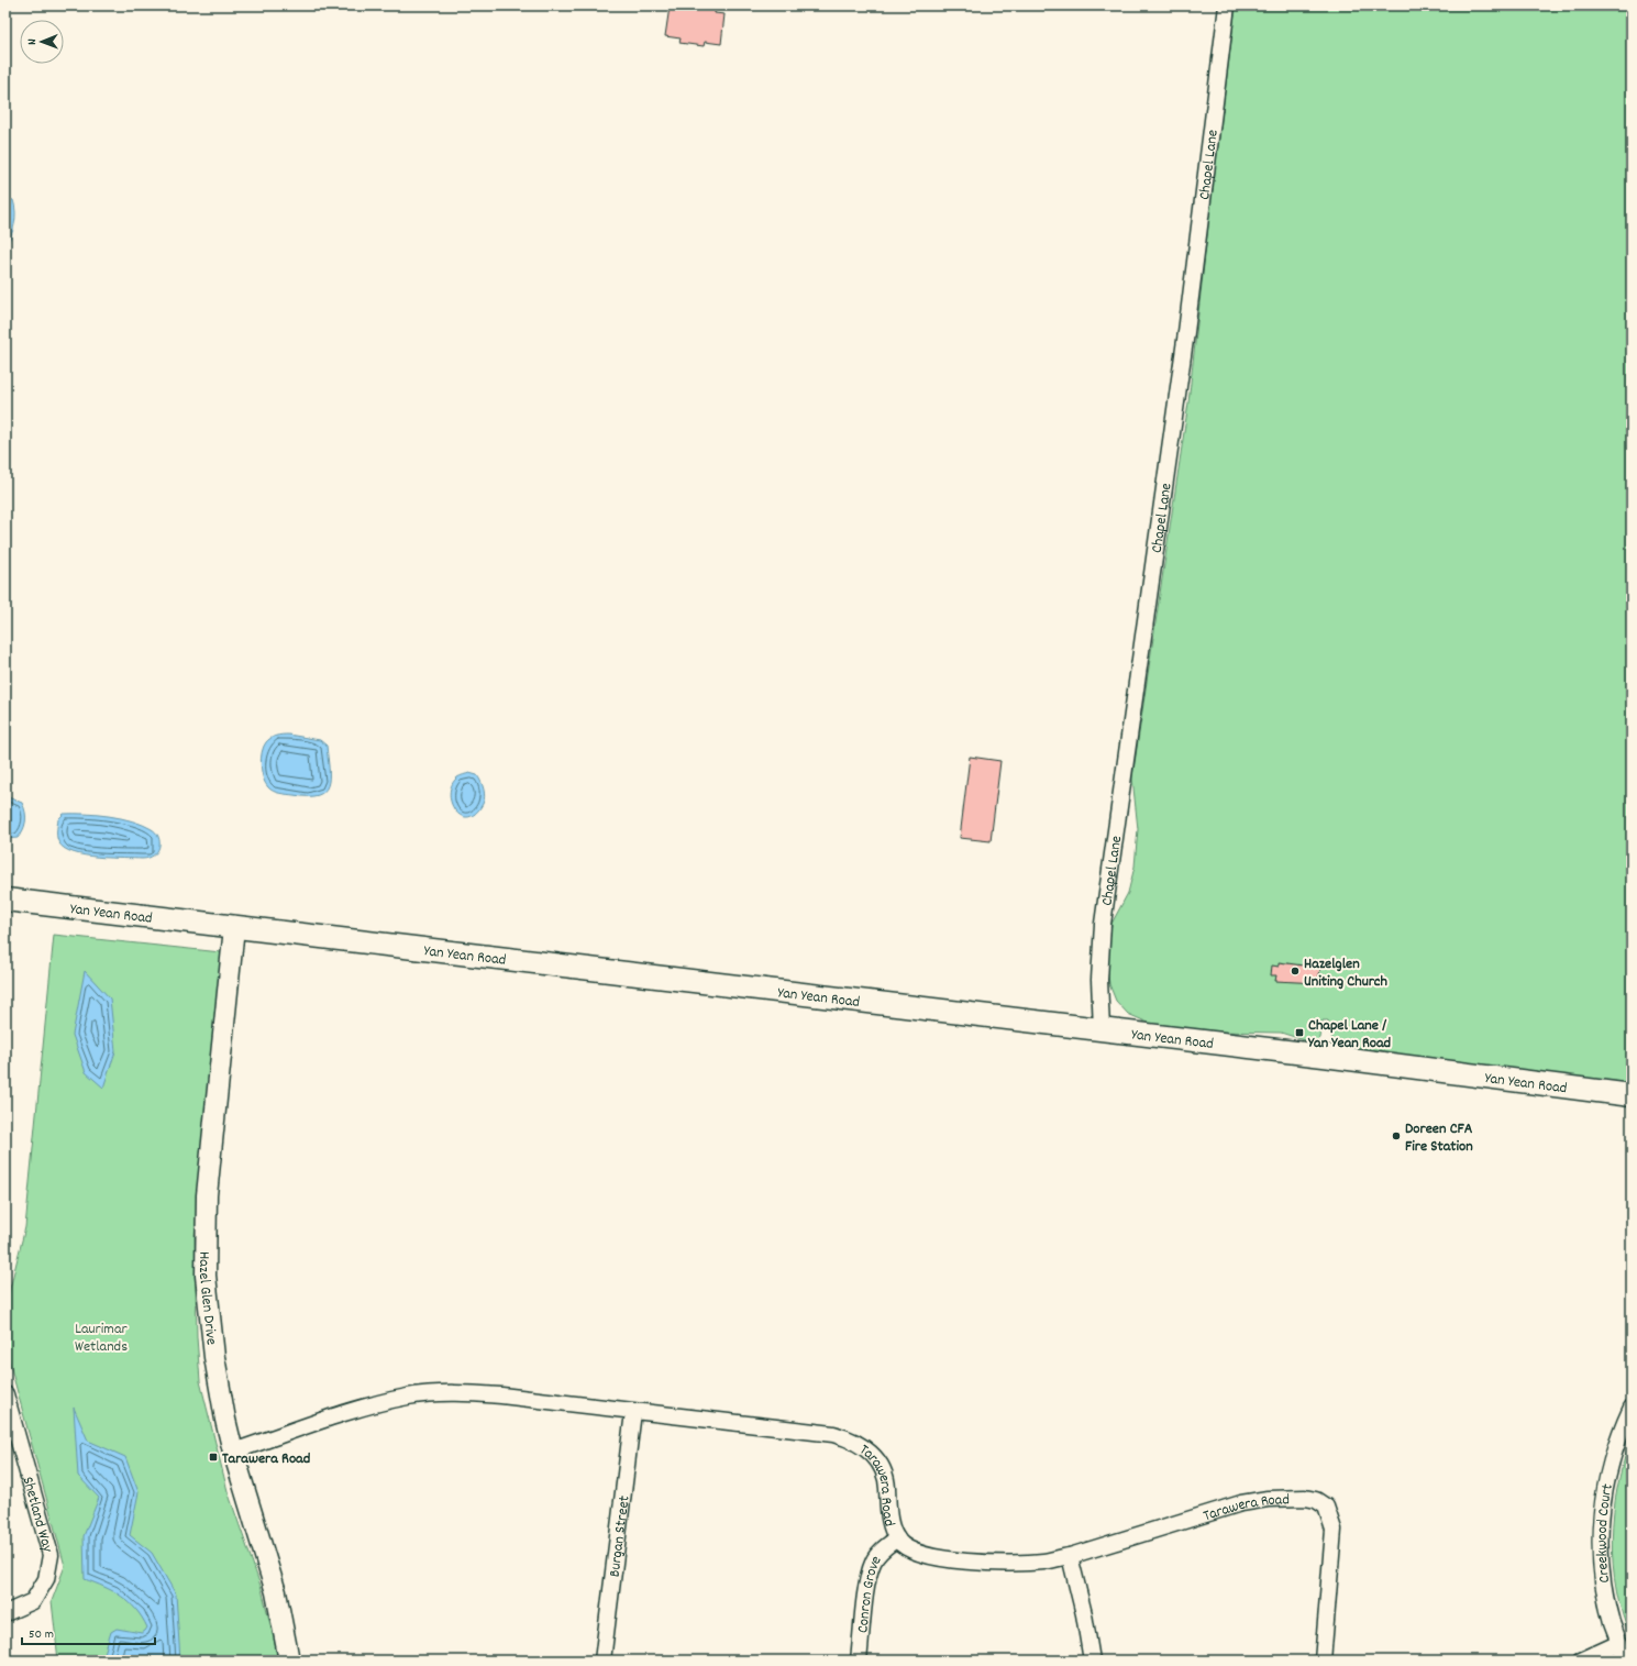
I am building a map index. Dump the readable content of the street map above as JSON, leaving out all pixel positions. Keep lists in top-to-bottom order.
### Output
{
  "streets": {
    "main road": ["Yan Yean Road"],
    "street": [
      "Chapel Lane",
      "Hazel Glen Drive",
      "Tarawera Road",
      "Shetland Way",
      "Creekwood Court",
      "Burgan Street",
      "Conron Grove"
    ]
  },
  "crossings": [
    ["Chapel Lane", "Yan Yean Road"],
    ["Yan Yean Road", "Hazel Glen Drive"],
    ["Hazel Glen Drive", "Tarawera Road"],
    ["Tarawera Road", "Burgan Street"],
    ["Tarawera Road", "Conron Grove"]
  ],
  "parks": ["Laurimar Wetlands"],
  "places": {
    "other": ["Hazelglen Uniting Church", "Doreen CFA Fire Station"],
    "transit": ["Chapel Lane / Yan Yean Road", "Tarawera Road"]
  },
  "scale_bar": "50 m",
  "north": "left"
}
